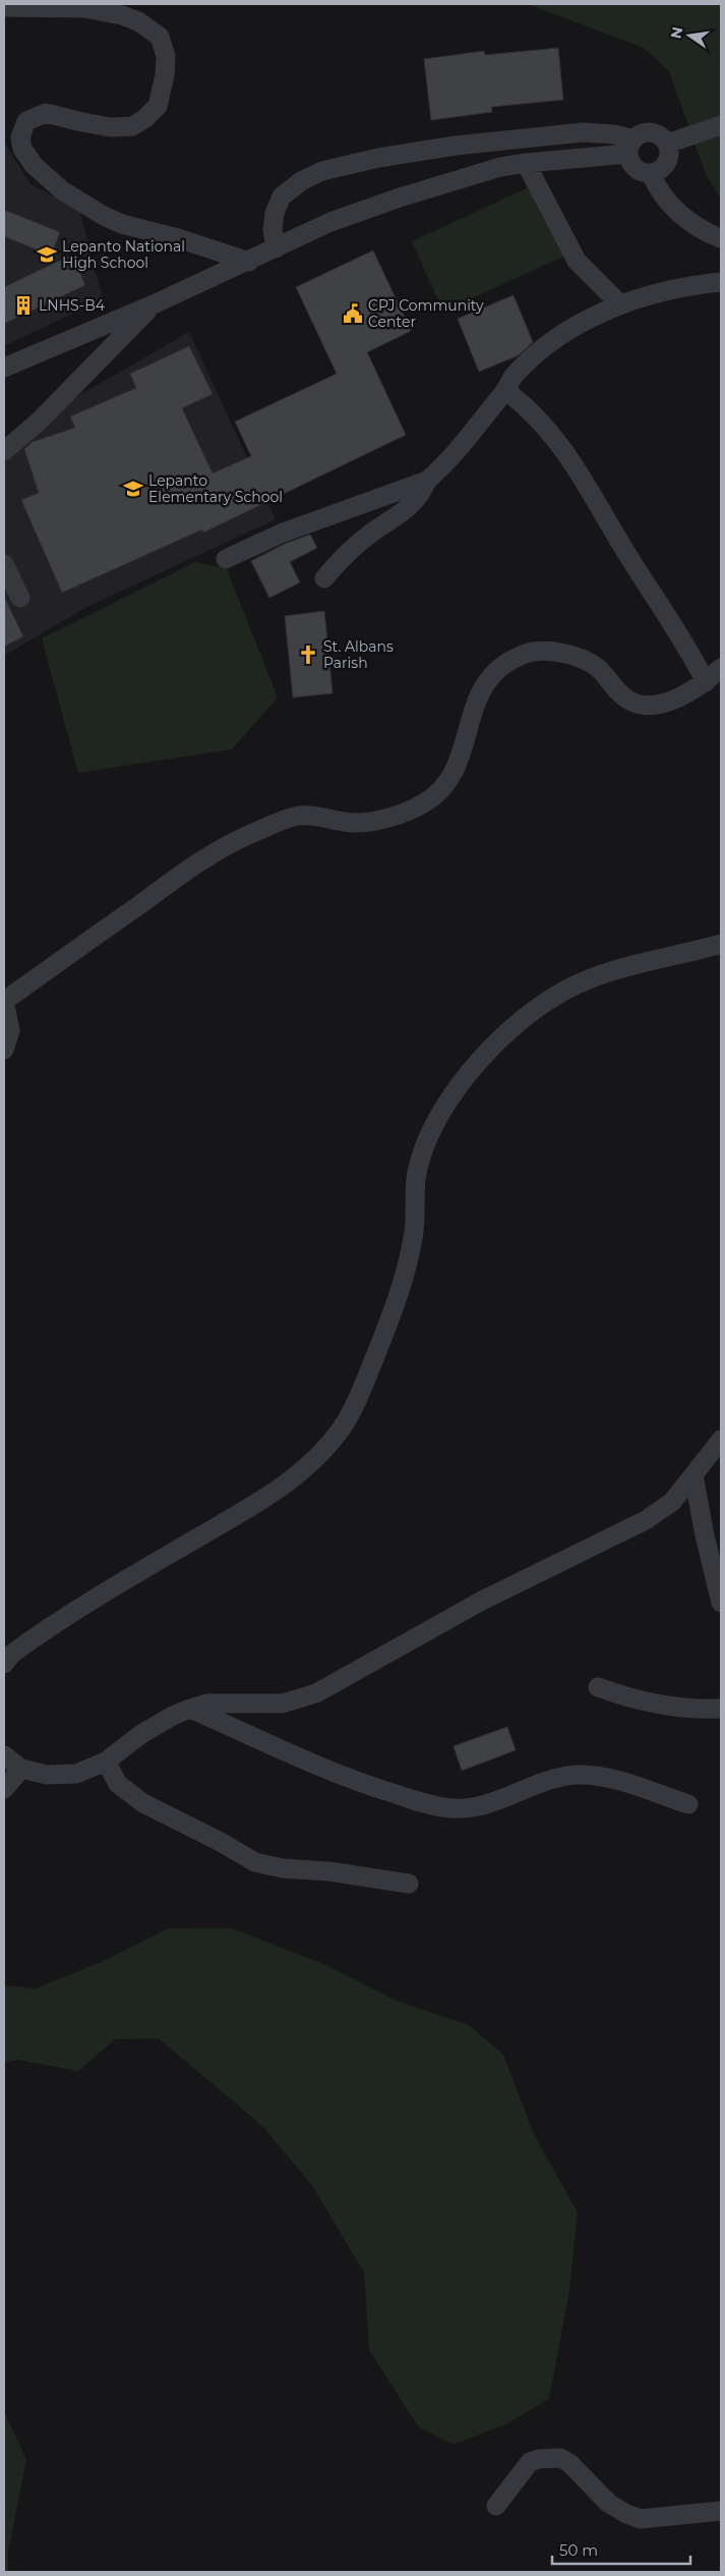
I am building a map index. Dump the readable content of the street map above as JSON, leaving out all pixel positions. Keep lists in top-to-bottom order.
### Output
{
  "places": {
    "school or university": ["Lepanto National High School", "Lepanto Elementary School"],
    "building": ["LNHS-B4"],
    "public building": ["CPJ Community Center"],
    "church": ["St. Albans Parish"]
  },
  "scale_bar": "50 m",
  "north": "left"
}
